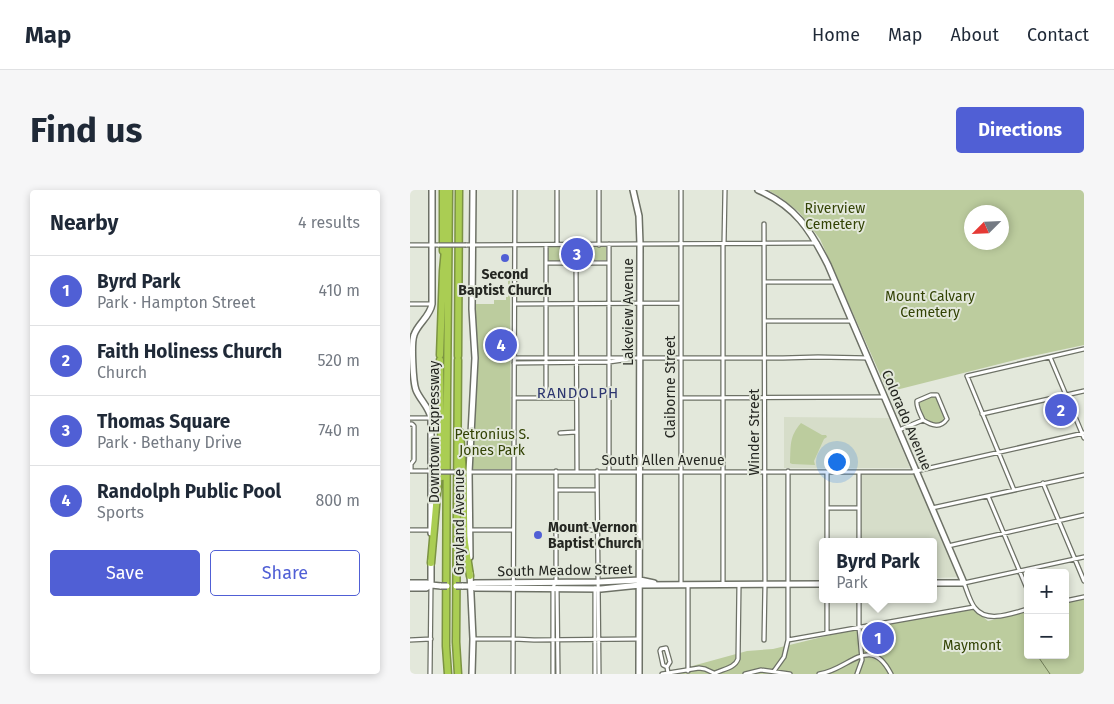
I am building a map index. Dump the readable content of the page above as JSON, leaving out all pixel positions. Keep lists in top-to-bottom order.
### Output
{
  "streets": {
    "highway": ["Downtown Expressway"],
    "street": [
      "Lakeview Avenue",
      "Claiborne Street",
      "Colorado Avenue",
      "Winder Street",
      "South Allen Avenue",
      "Grayland Avenue",
      "South Meadow Street"
    ]
  },
  "crossings": [
    ["Lakeview Avenue", "South Allen Avenue"],
    ["Lakeview Avenue", "South Meadow Street"],
    ["Claiborne Street", "South Allen Avenue"],
    ["Claiborne Street", "South Meadow Street"],
    ["Colorado Avenue", "South Allen Avenue"],
    ["Winder Street", "South Allen Avenue"],
    ["Winder Street", "South Meadow Street"],
    ["South Allen Avenue", "Grayland Avenue"],
    ["Grayland Avenue", "South Meadow Street"]
  ],
  "districts": ["RANDOLPH"],
  "parks": [
    "Riverview Cemetery",
    "Mount Calvary Cemetery",
    "Petronius S. Jones Park",
    "Maymont"
  ],
  "places": ["Second Baptist Church", "Mount Vernon Baptist Church"],
  "north": "bottom left",
  "page": {
    "header": "Map",
    "nav": [
      "Home",
      "Map",
      "About",
      "Contact"
    ],
    "buttons": [
      "Directions",
      ["Save", "Share"]
    ],
    "title": "Find us",
    "heading": ["Nearby", "4 results"],
    "pins": [
      "3",
      "4",
      "2",
      "1"
    ],
    "list": [
      {
        "mark": "1",
        "name": "Byrd Park",
        "note": "Park · Hampton Street",
        "value": "410 m"
      },
      {
        "mark": "2",
        "name": "Faith Holiness Church",
        "note": "Church",
        "value": "520 m"
      },
      {
        "mark": "3",
        "name": "Thomas Square",
        "note": "Park · Bethany Drive",
        "value": "740 m"
      },
      {
        "mark": "4",
        "name": "Randolph Public Pool",
        "note": "Sports",
        "value": "800 m"
      }
    ],
    "popup": ["Byrd Park", "Park"],
    "map_buttons": ["+", "−"]
  }
}
